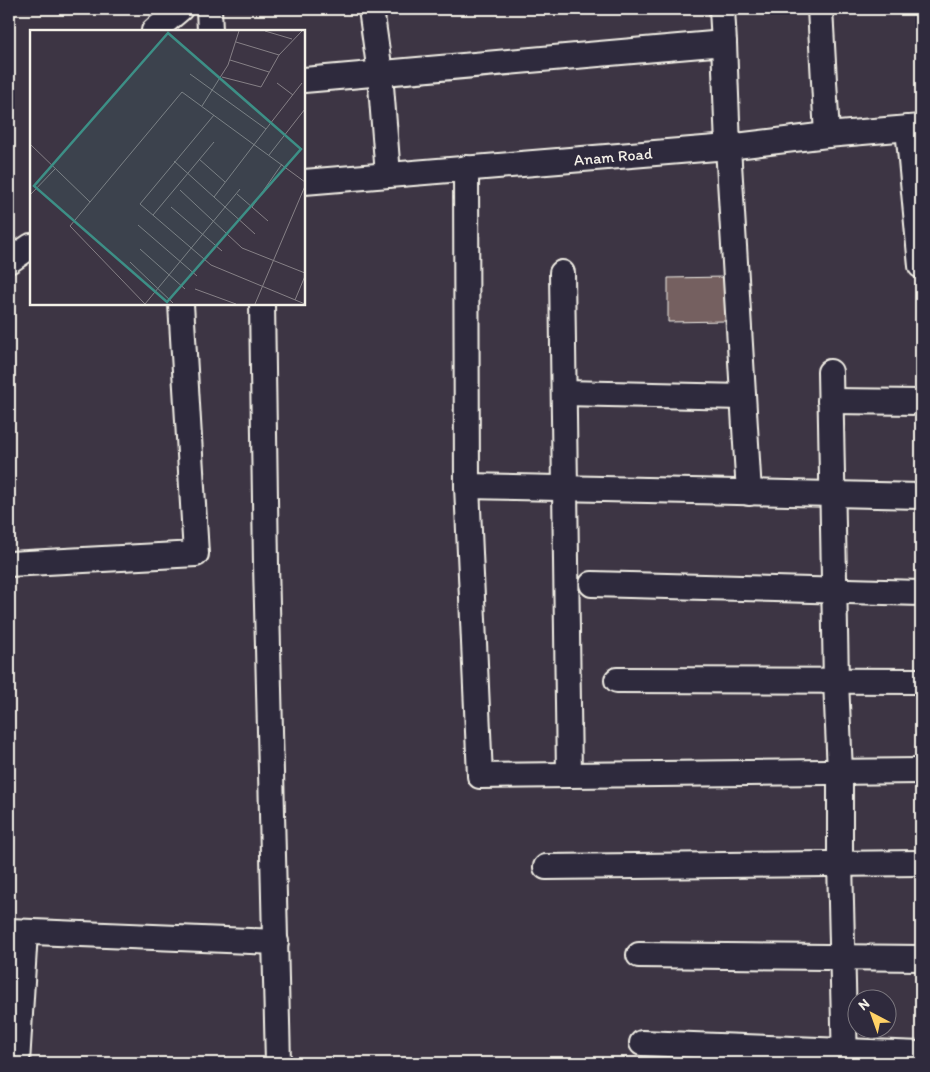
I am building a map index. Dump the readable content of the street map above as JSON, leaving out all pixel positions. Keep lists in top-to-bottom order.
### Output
{
  "streets": {
    "street": ["Anam Road"]
  },
  "north": "top left"
}
